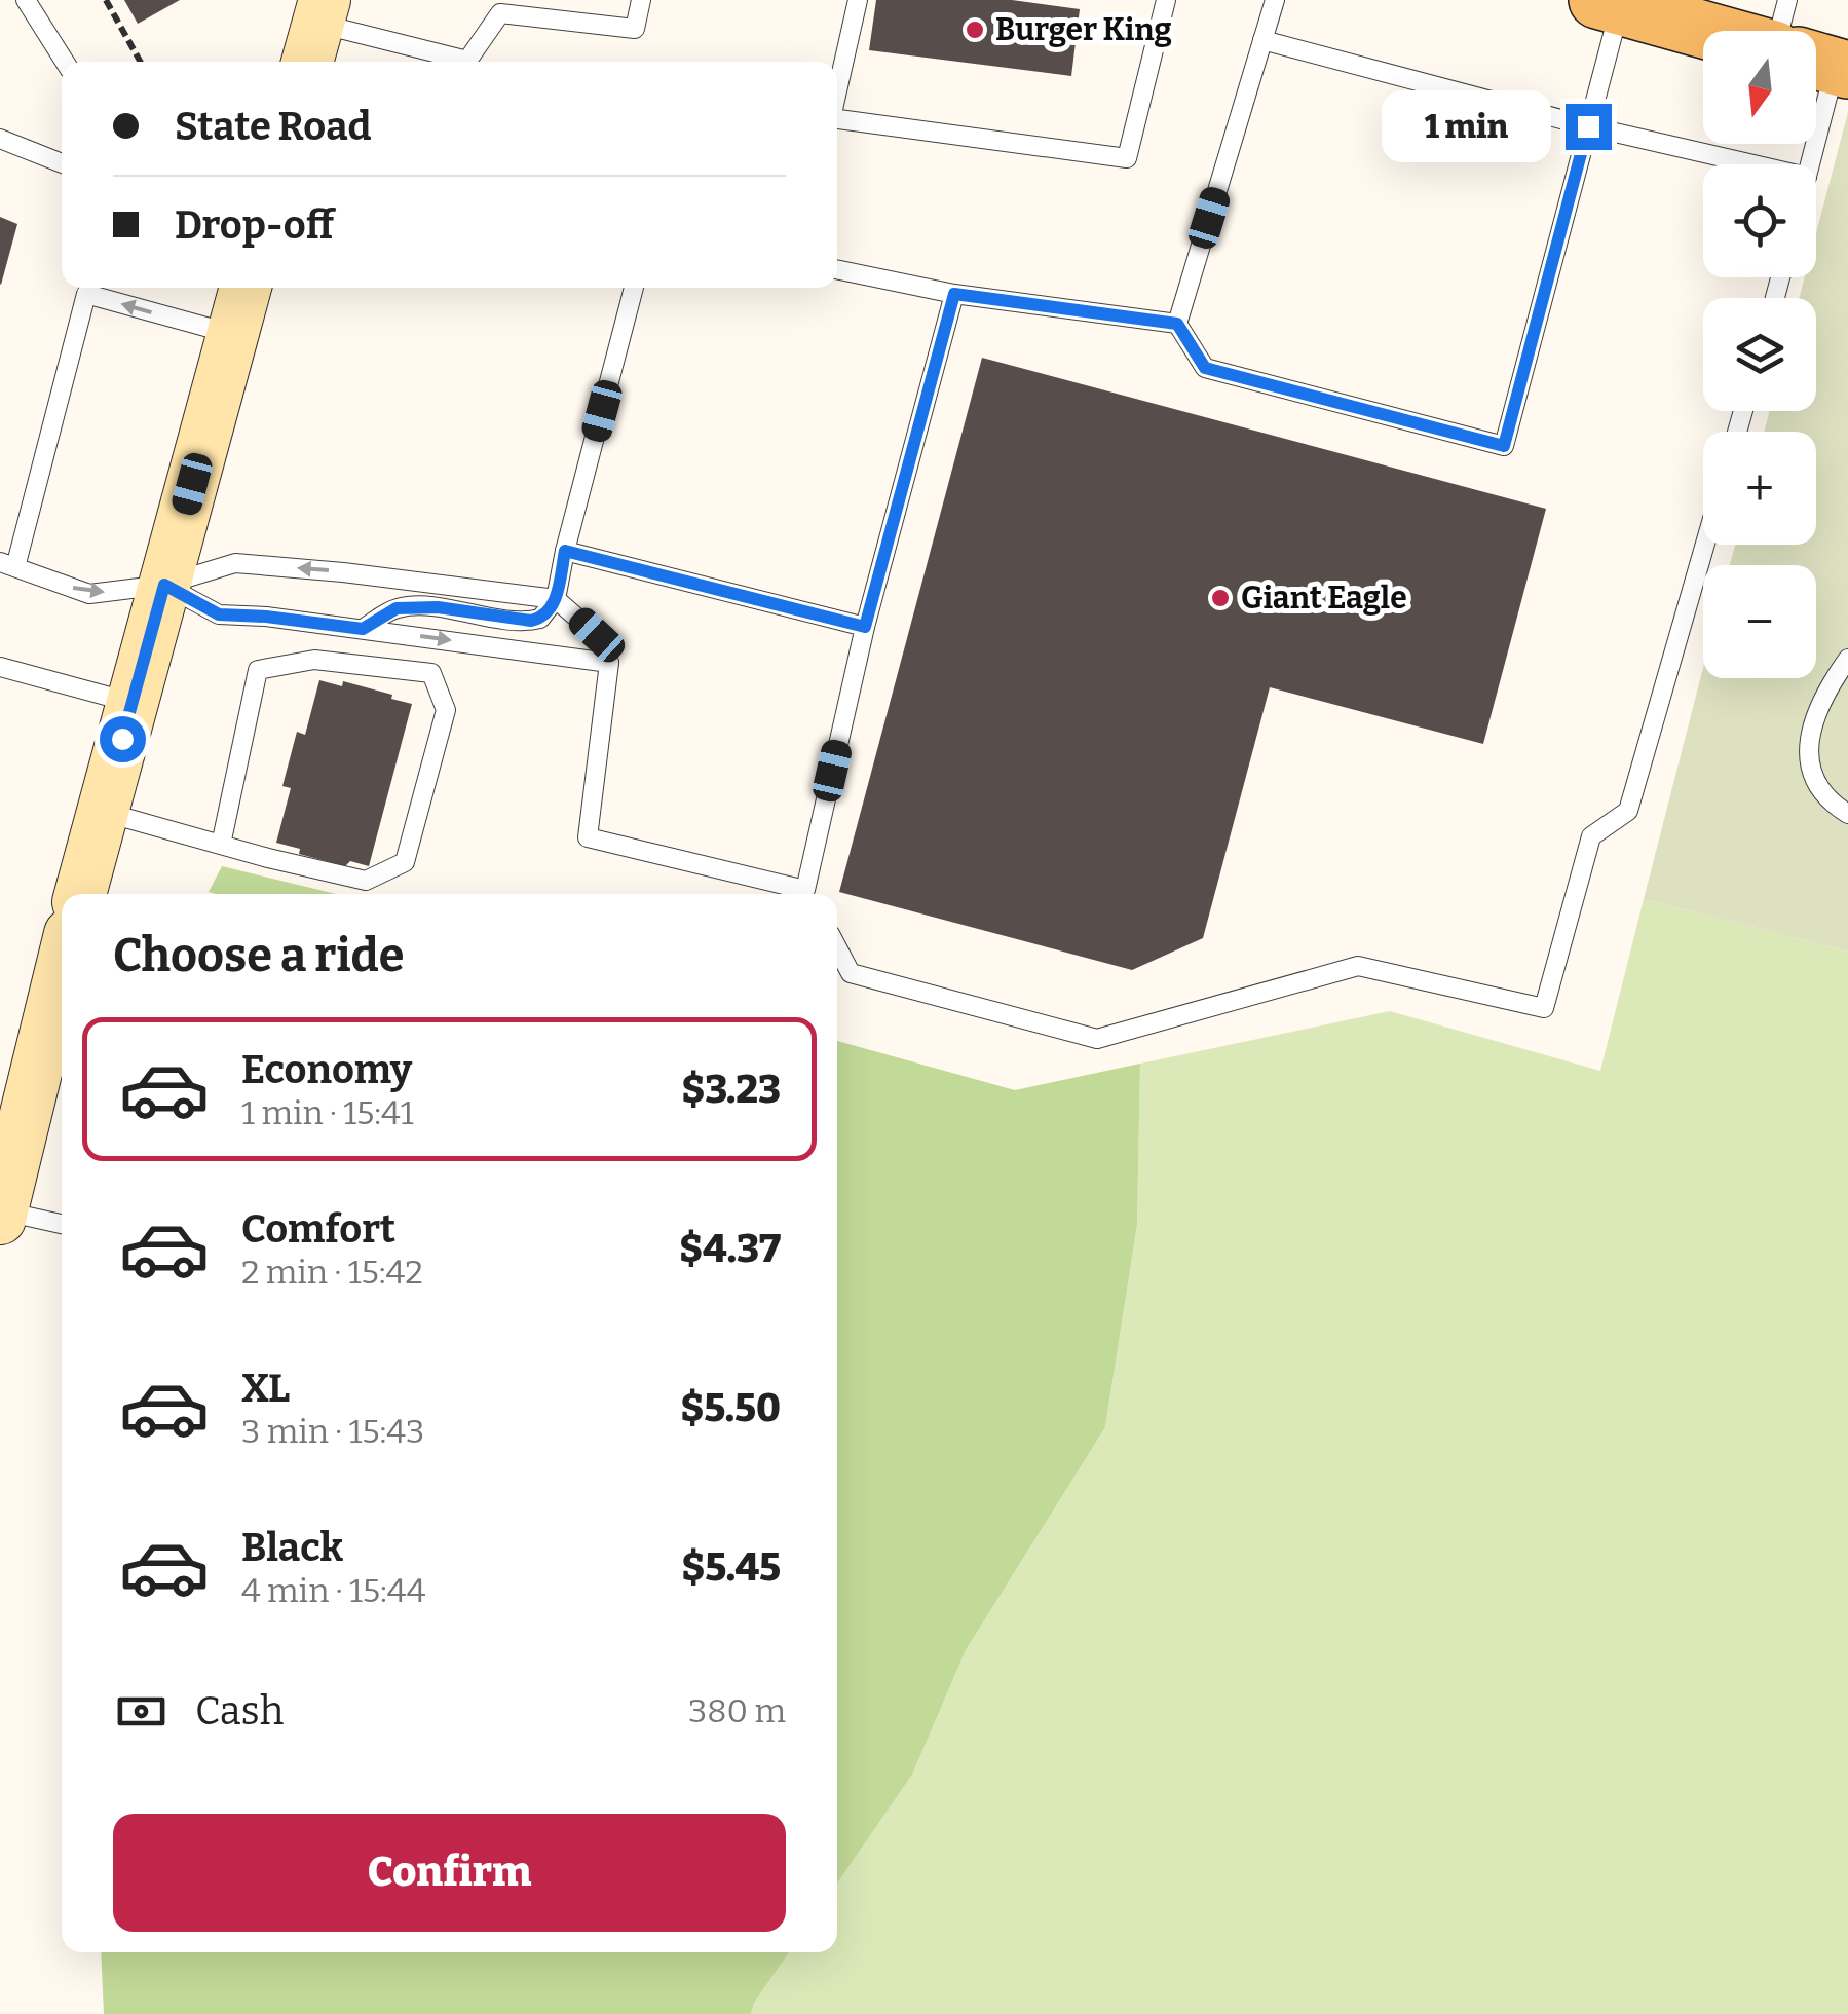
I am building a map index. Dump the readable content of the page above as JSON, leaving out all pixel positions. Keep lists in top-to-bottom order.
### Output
{
  "places": ["Burger King", "Giant Eagle"],
  "north": "bottom",
  "page": {
    "map_buttons": ["+", "−"],
    "banner": ["State Road", "Drop-off"],
    "bubble": "1 min",
    "heading": "Choose a ride",
    "list": [
      {
        "name": "Economy",
        "note": "1 min · 15:41",
        "value": "$3.23"
      },
      {
        "name": "Comfort",
        "note": "2 min · 15:42",
        "value": "$4.37"
      },
      {
        "name": "XL",
        "note": "3 min · 15:43",
        "value": "$5.50"
      },
      {
        "name": "Black",
        "note": "4 min · 15:44",
        "value": "$5.45"
      }
    ],
    "pay": ["Cash", "380 m"],
    "buttons": "Confirm"
  }
}
